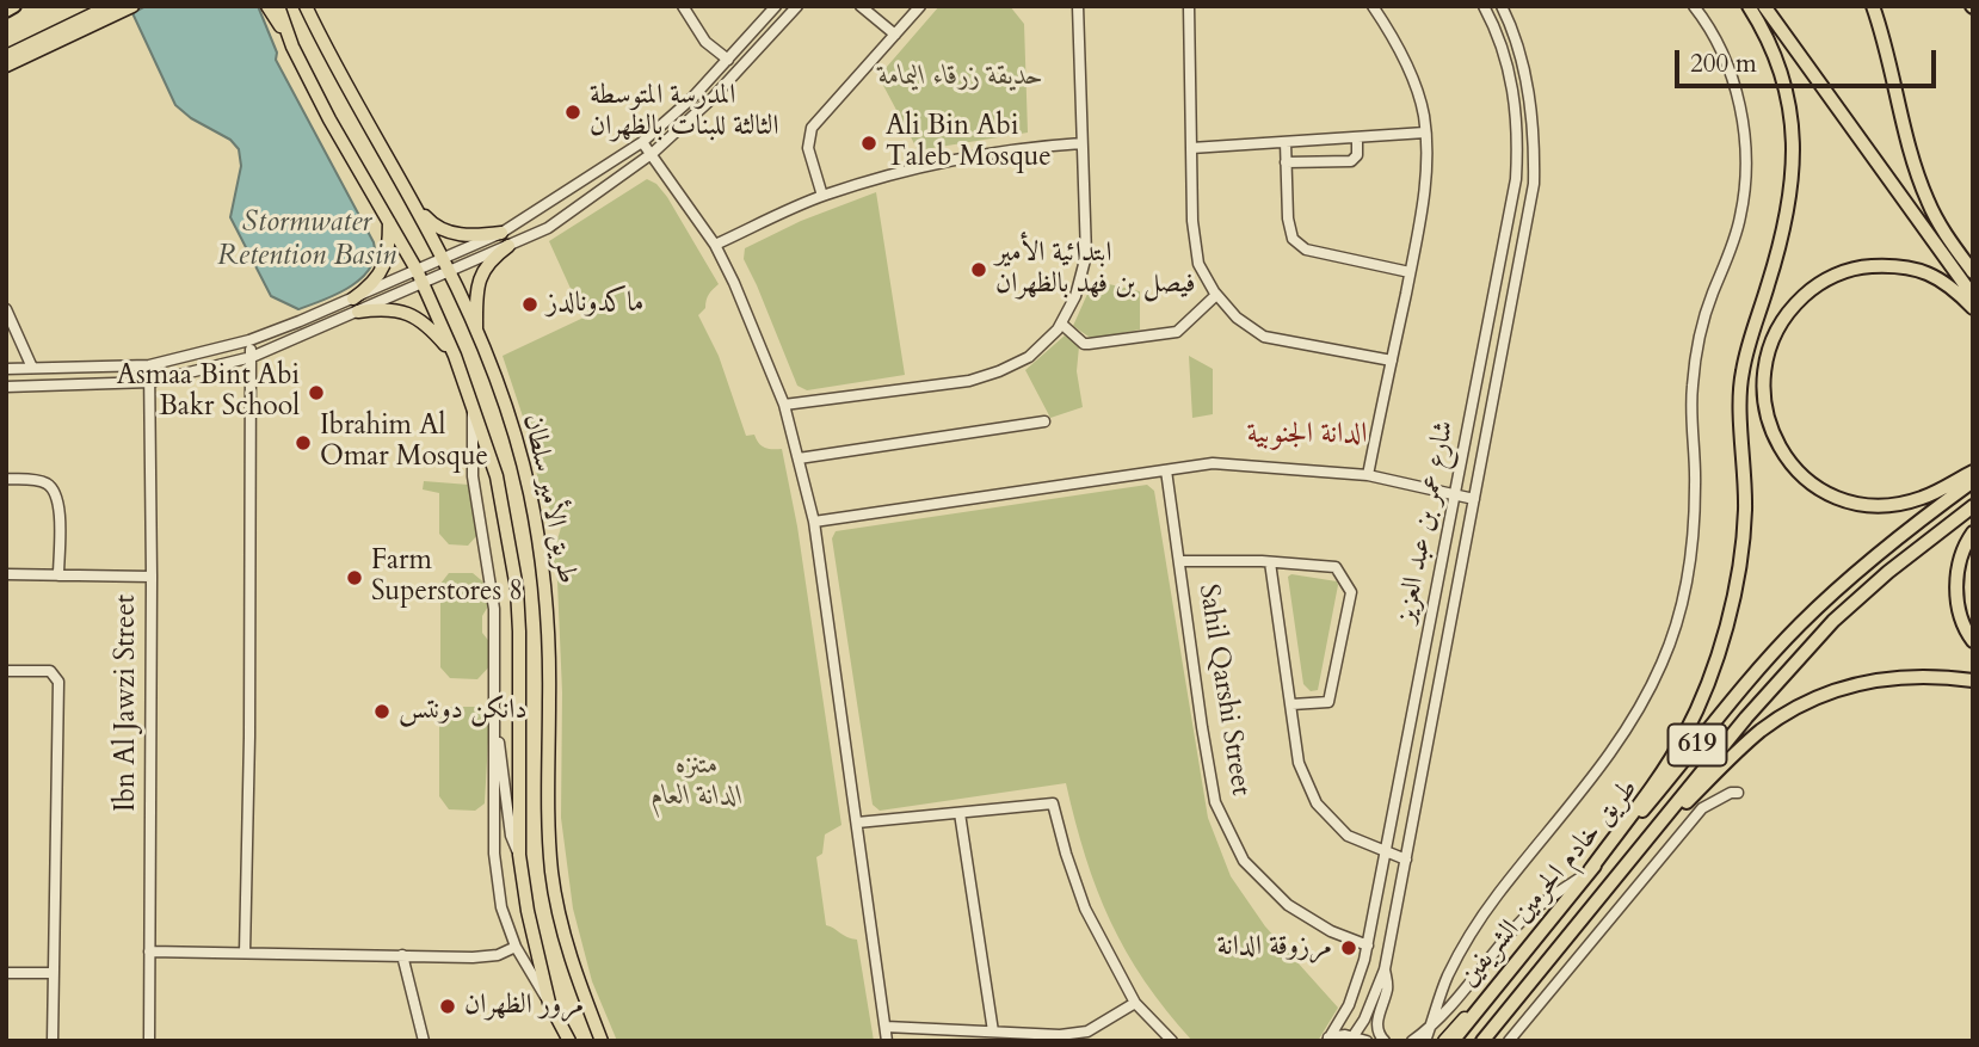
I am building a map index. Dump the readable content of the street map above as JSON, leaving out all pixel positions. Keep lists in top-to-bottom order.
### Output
{
  "streets": {
    "highway": ["619", "طريق خادم الحرمين الشريفين"],
    "main road": ["طريق الأمير سلطان"],
    "street": ["شارع عمر بن عبد العزيز", "Sahil Qarshi Street", "Ibn Al Jawzi Street"]
  },
  "crossings": [
    ["شارع عمر بن عبد العزيز", "Sahil Qarshi Street"]
  ],
  "districts": ["الدانة الجنوبية"],
  "water": ["Stormwater Retention Basin"],
  "parks": ["حديقة زرقاء اليمامة", "متنزه الدانة العام"],
  "places": [
    "المدرسة المتوسطة الثالثة للبنات بالظهران",
    "Ali Bin Abi Taleb Mosque",
    "ابتدائية الأمير فيصل بن فهد بالظهران",
    "ماكدونالدز",
    "Asmaa Bint Abi Bakr School",
    "Ibrahim Al Omar Mosque",
    "Farm Superstores 8",
    "دانكن دونتس",
    "مرزوقة الدانة",
    "مرور الظهران"
  ],
  "scale_bar": "200 m"
}
